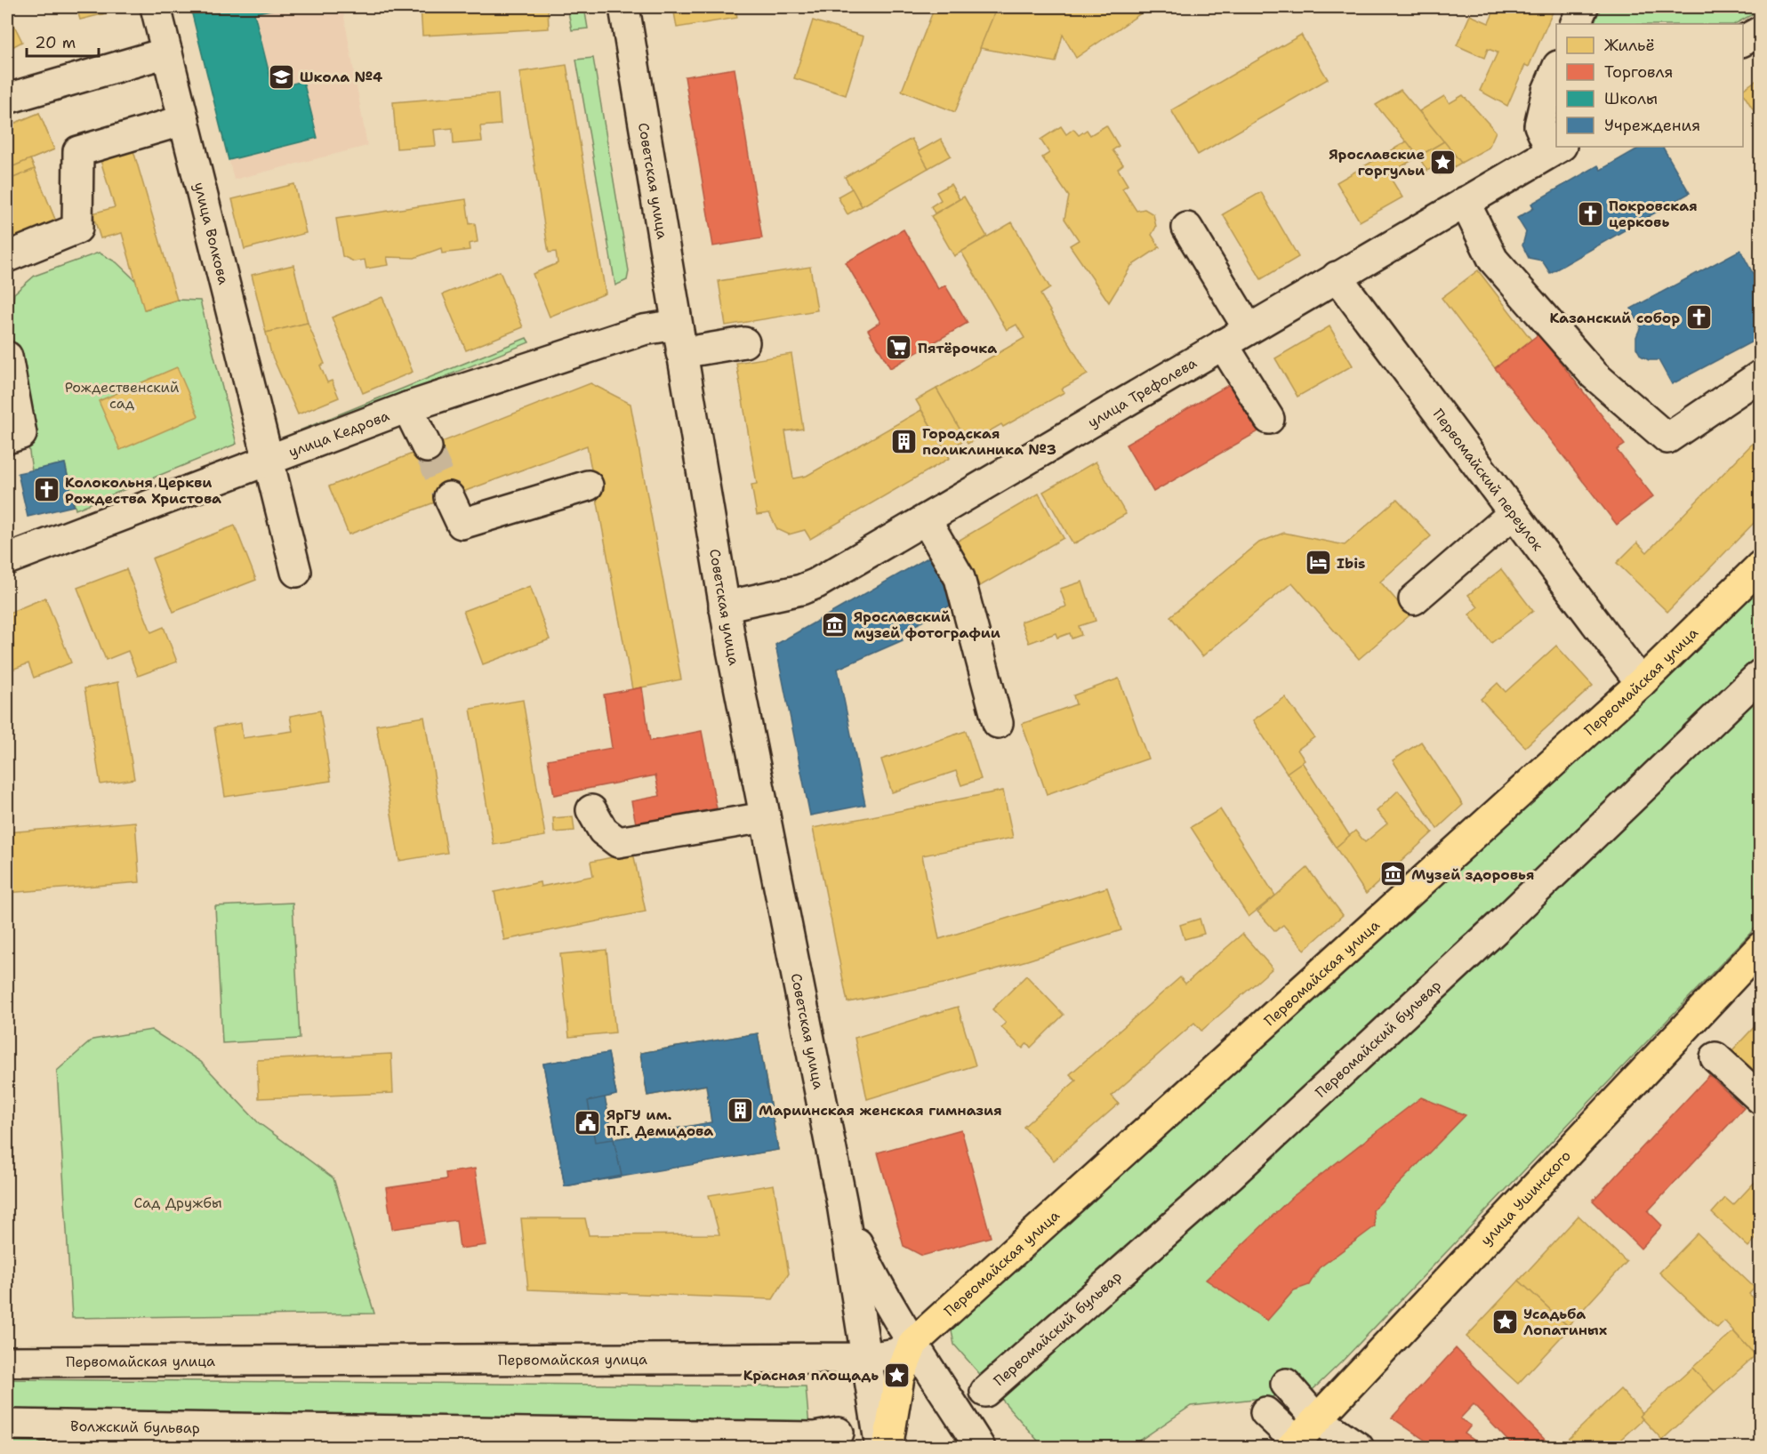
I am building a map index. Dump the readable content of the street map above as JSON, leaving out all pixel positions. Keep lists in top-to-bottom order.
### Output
{
  "streets": {
    "main road": ["Первомайская улица", "улица Ушинского"],
    "street": [
      "Советская улица",
      "улица Волкова",
      "улица Трефолева",
      "улица Кедрова",
      "Первомайский переулок",
      "Первомайский бульвар",
      "Волжский бульвар"
    ]
  },
  "crossings": [
    ["Советская улица", "улица Трефолева"],
    ["Советская улица", "улица Кедрова"],
    ["Советская улица", "Первомайская улица"],
    ["улица Волкова", "улица Кедрова"],
    ["улица Трефолева", "Первомайский переулок"],
    ["Первомайский переулок", "Первомайская улица"]
  ],
  "parks": ["Рождественский сад", "Сад Дружбы"],
  "places": {
    "school or university": ["Школа №4"],
    "place": ["Ярославские горгульи", "Усадьба Лопатиных", "Красная площадь"],
    "church": ["Покровская церковь", "Казанский собор", "Колокольня Церкви Рождества Христова"],
    "supermarket": ["Пятёрочка"],
    "building": ["Городская поликлиника №3", "Мариинская женская гимназия"],
    "hotel": ["Ibis"],
    "museum": ["Ярославский музей фотографии", "Музей здоровья"],
    "public building": ["ЯрГУ им. П.Г. Демидова"]
  },
  "legend": [
    "Жильё",
    "Торговля",
    "Школы",
    "Учреждения"
  ],
  "scale_bar": "20 m"
}
